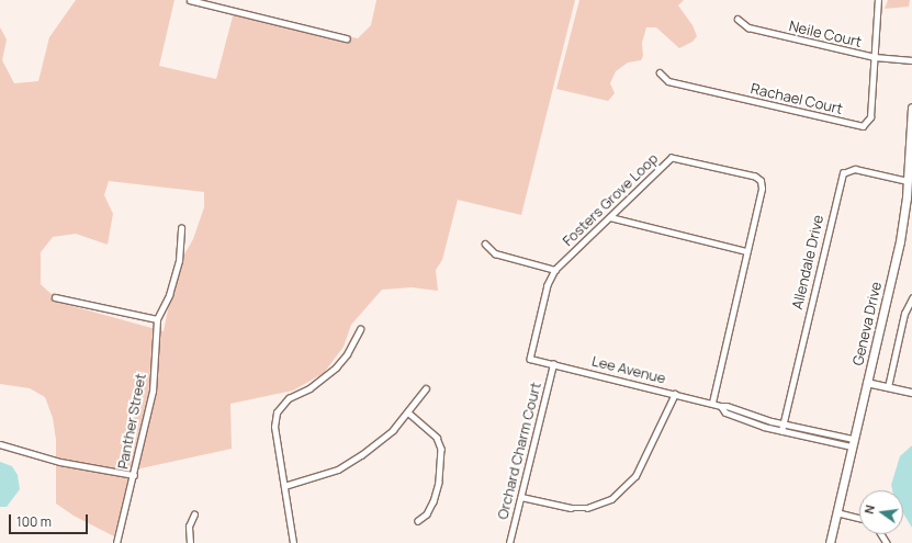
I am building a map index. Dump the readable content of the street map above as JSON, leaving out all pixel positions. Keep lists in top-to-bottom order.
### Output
{
  "streets": {
    "main road": ["Geneva Drive"],
    "street": [
      "Neile Court",
      "Rachael Court",
      "Fosters Grove Loop",
      "Allendale Drive",
      "Lee Avenue",
      "Panther Street",
      "Orchard Charm Court"
    ]
  },
  "crossings": [
    ["Neile Court", "Rachael Court"],
    ["Fosters Grove Loop", "Lee Avenue"],
    ["Allendale Drive", "Geneva Drive"],
    ["Allendale Drive", "Lee Avenue"],
    ["Geneva Drive", "Lee Avenue"],
    ["Lee Avenue", "Orchard Charm Court"]
  ],
  "scale_bar": "100 m",
  "north": "left"
}
